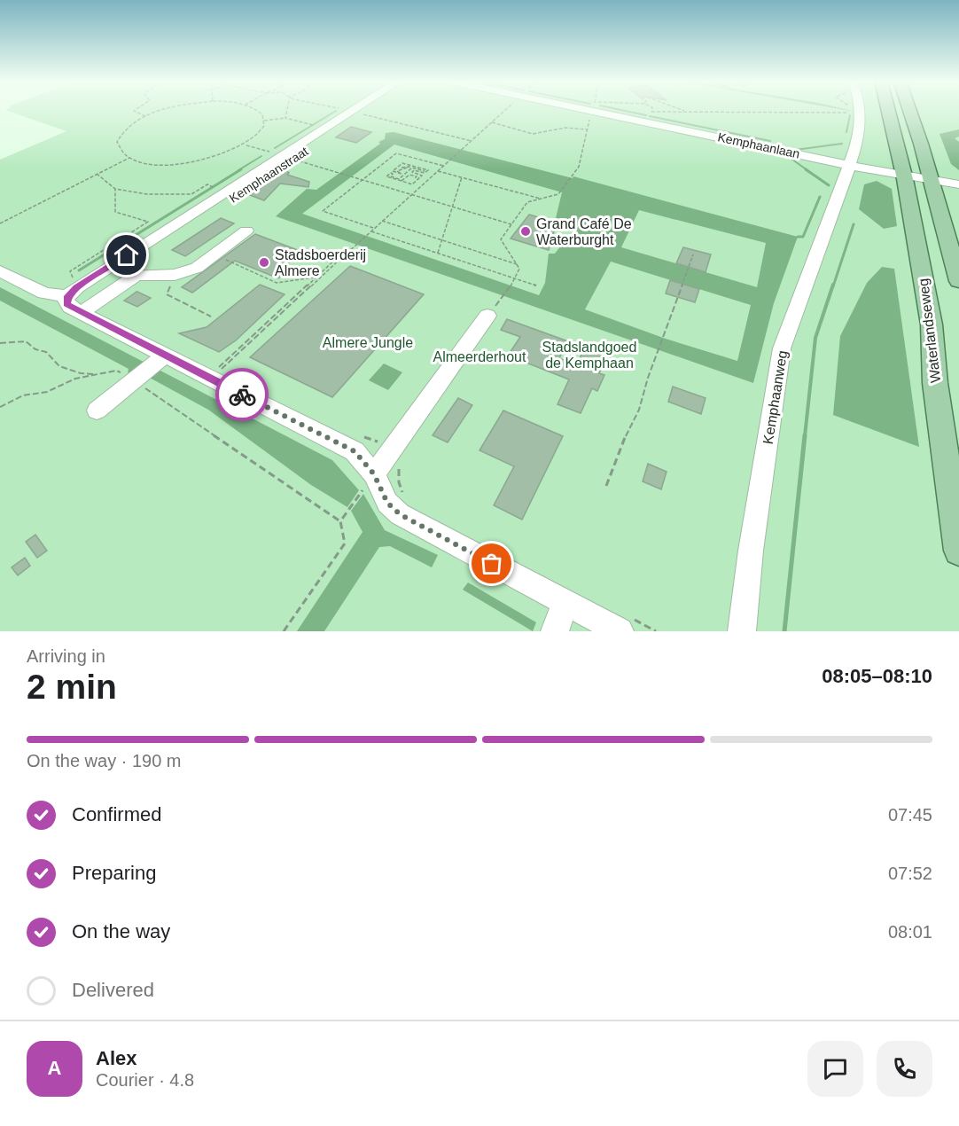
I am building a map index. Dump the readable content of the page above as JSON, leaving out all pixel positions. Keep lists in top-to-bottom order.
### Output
{
  "streets": {
    "main road": ["Waterlandseweg"],
    "street": ["Kemphaanlaan", "Kemphaanstraat", "Kemphaanweg"]
  },
  "crossings": [
    ["Kemphaanlaan", "Waterlandseweg"],
    ["Kemphaanlaan", "Kemphaanweg"]
  ],
  "parks": ["Almere Jungle", "Stadslandgoed de Kemphaan", "Almeerderhout"],
  "places": ["Grand Café De Waterburght", "Stadsboerderij Almere"],
  "page": {
    "heading": ["2 min", "Arriving in", "08:05–08:10"],
    "panel": ["Alex", "Courier · 4.8"],
    "bar": "On the way · 190 m",
    "list": [
      ["Confirmed", "07:45"],
      ["Preparing", "07:52"],
      ["On the way", "08:01"],
      "Delivered"
    ],
    "round": "A"
  }
}
